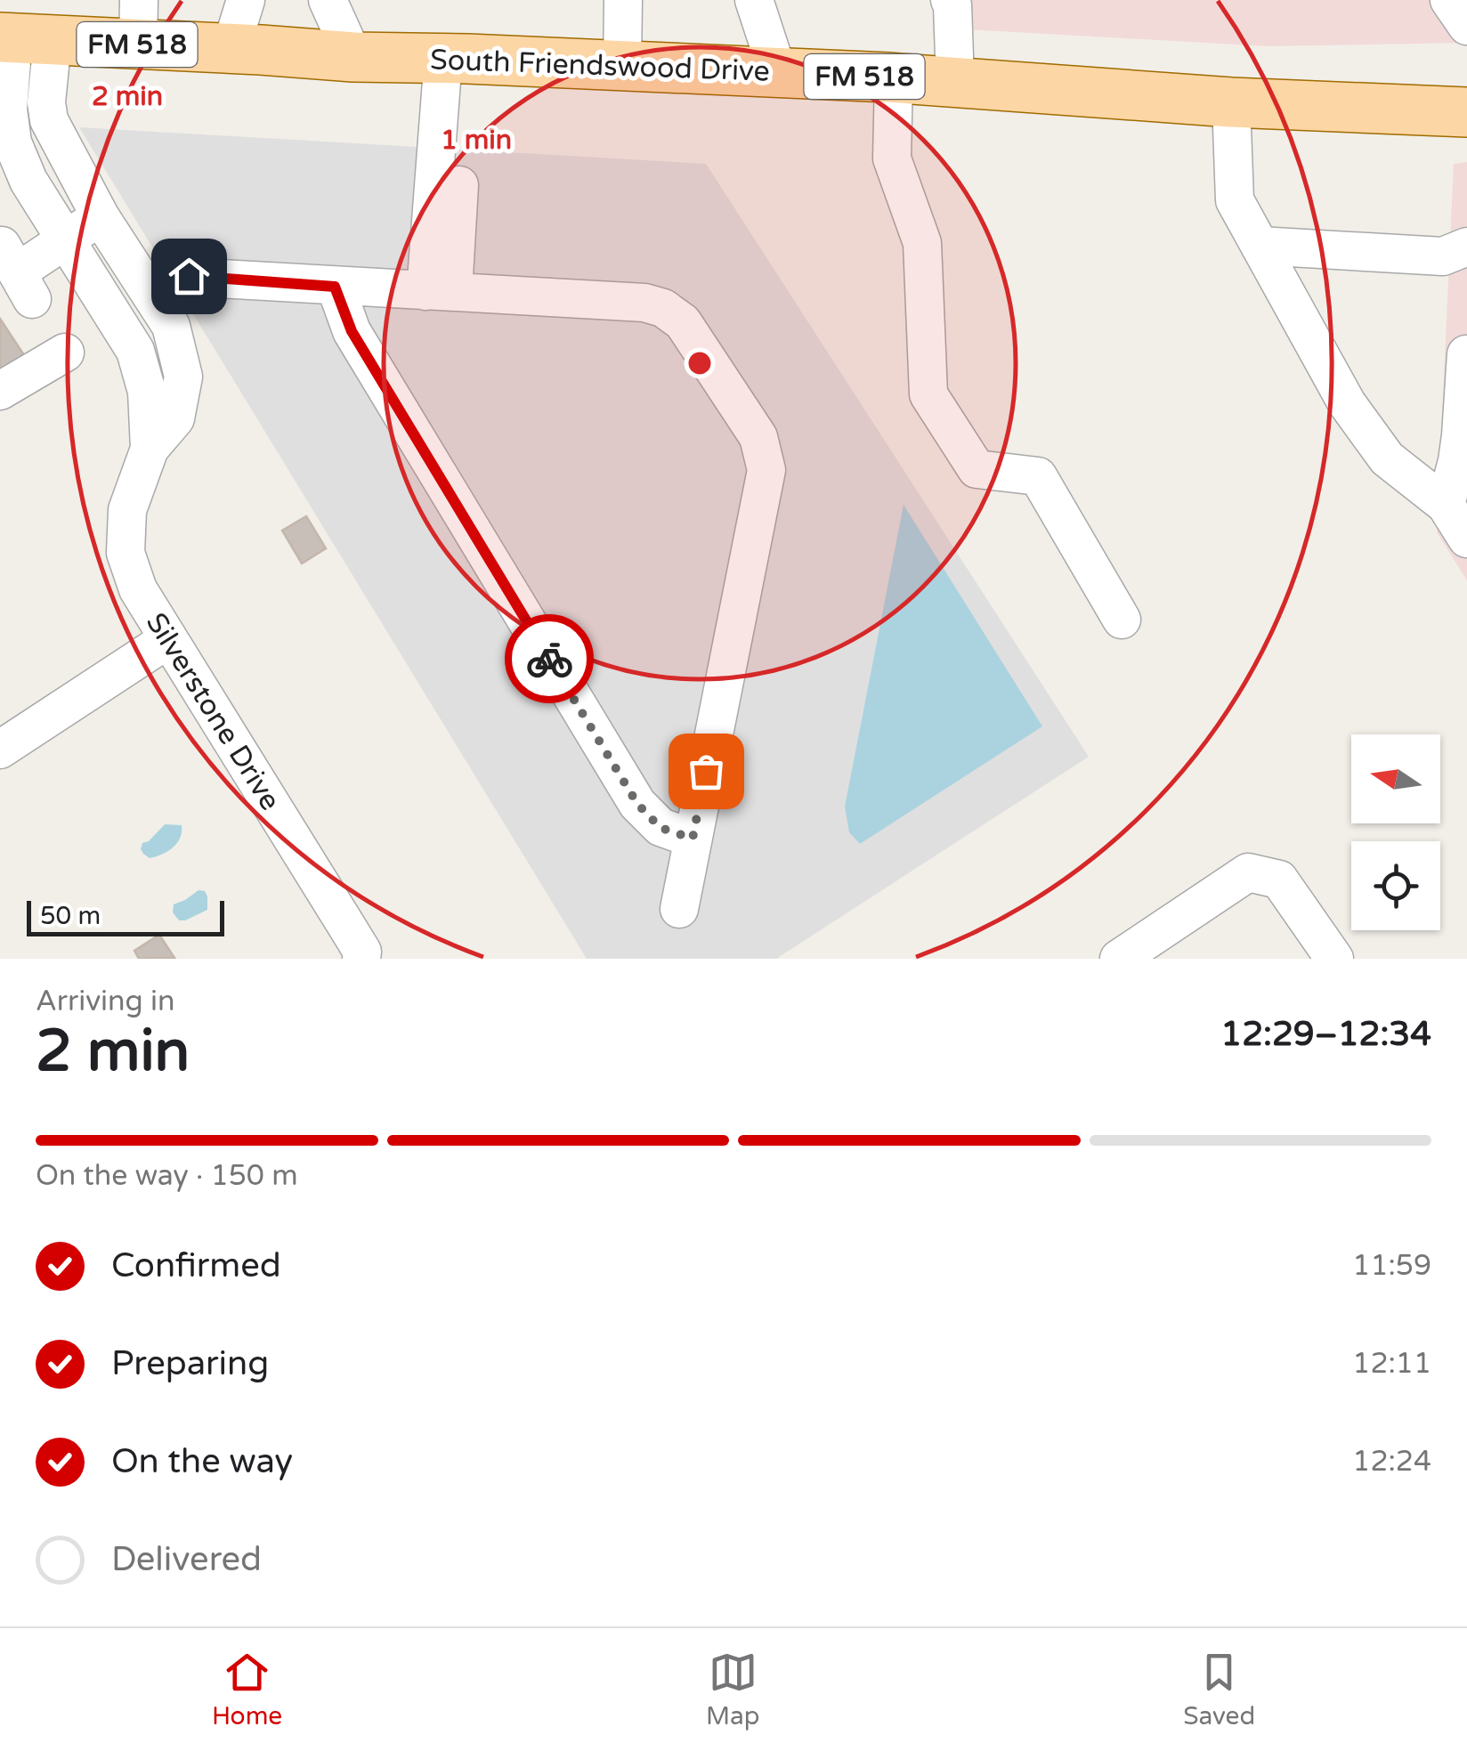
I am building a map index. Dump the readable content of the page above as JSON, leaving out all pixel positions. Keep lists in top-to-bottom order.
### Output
{
  "streets": {
    "main road": ["FM 518", "South Friendswood Drive"],
    "street": ["Silverstone Drive"]
  },
  "crossings": [
    ["South Friendswood Drive", "Silverstone Drive"]
  ],
  "scale_bar": "50 m",
  "north": "left",
  "page": {
    "scale": "50 m",
    "heading": ["2 min", "Arriving in", "12:29–12:34"],
    "bar": "On the way · 150 m",
    "list": [
      ["Confirmed", "11:59"],
      ["Preparing", "12:11"],
      ["On the way", "12:24"],
      "Delivered"
    ],
    "tabs": ["Home", "Map", "Saved"]
  },
  "rings": ["2 min", "1 min"]
}
